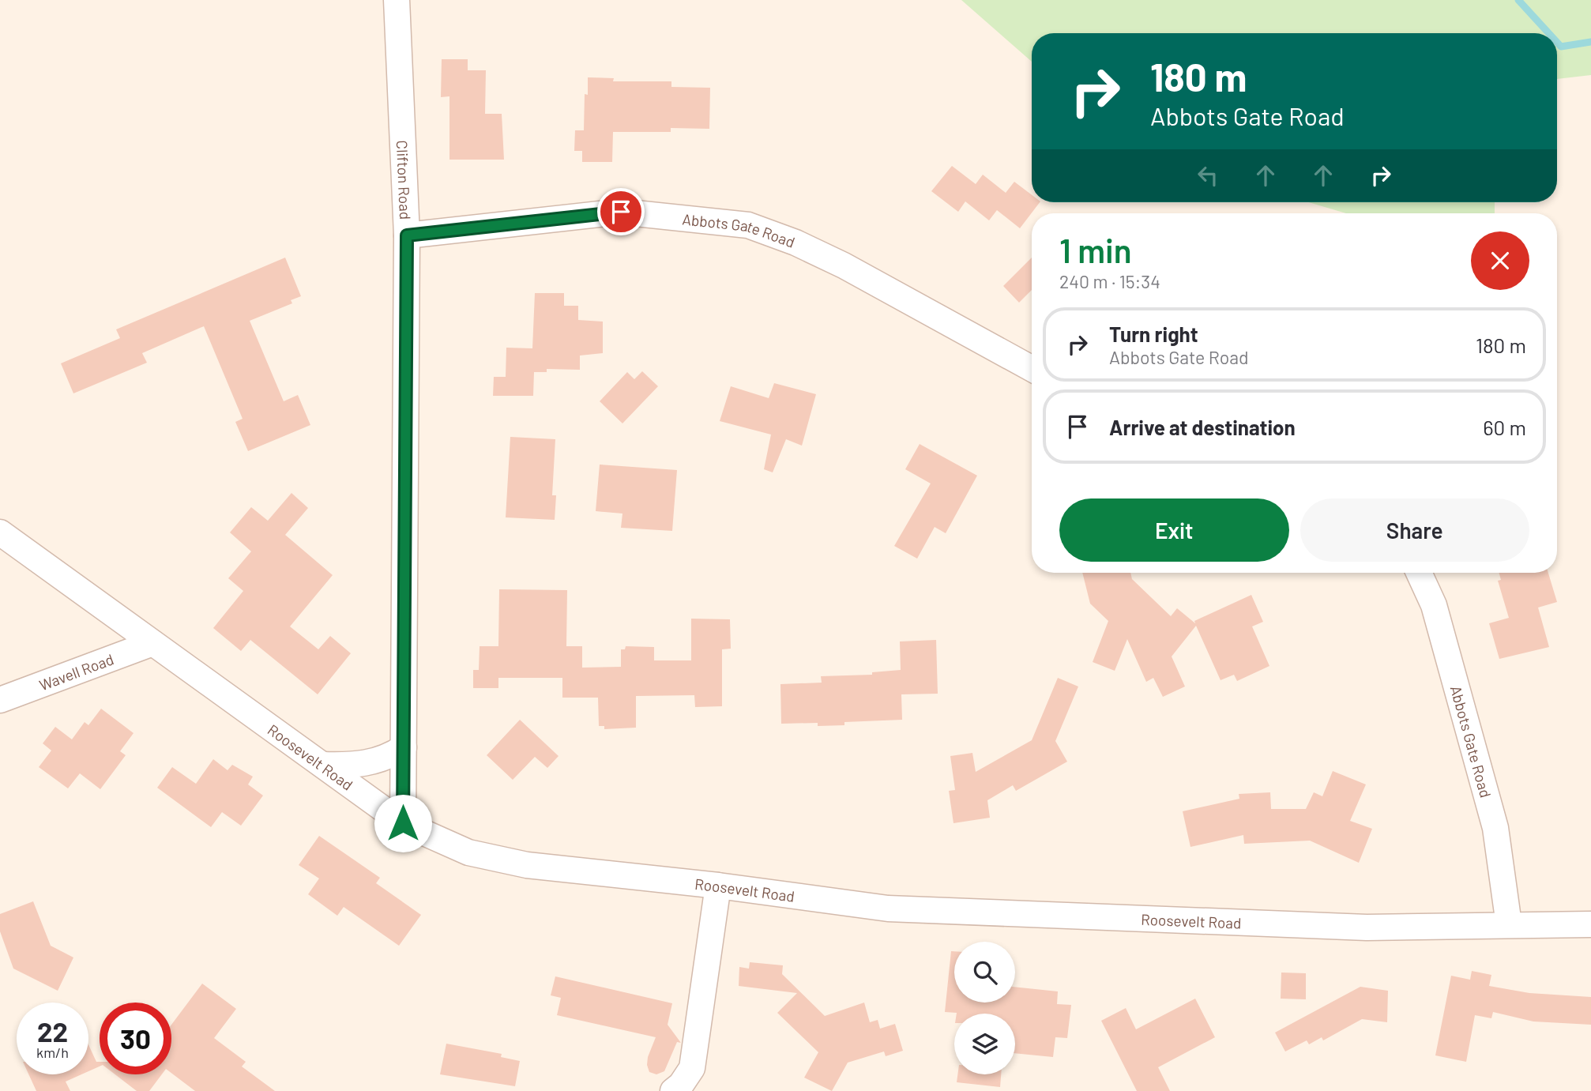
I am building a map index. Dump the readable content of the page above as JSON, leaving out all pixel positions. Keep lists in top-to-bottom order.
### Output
{
  "streets": {
    "street": [
      "Clifton Road",
      "Abbots Gate Road",
      "Wavell Road",
      "Roosevelt Road"
    ]
  },
  "crossings": [
    ["Clifton Road", "Abbots Gate Road"],
    ["Clifton Road", "Roosevelt Road"],
    ["Abbots Gate Road", "Roosevelt Road"],
    ["Wavell Road", "Roosevelt Road"]
  ],
  "page": {
    "turn": ["180 m", "Abbots Gate Road"],
    "heading": ["1 min", "240 m · 15:34"],
    "list": [
      {
        "name": "Turn right",
        "note": "Abbots Gate Road",
        "value": "180 m"
      },
      {
        "name": "Arrive at destination",
        "value": "60 m"
      }
    ],
    "buttons": ["Exit", "Share"],
    "speed": "22 km/h",
    "limit": "30"
  }
}
